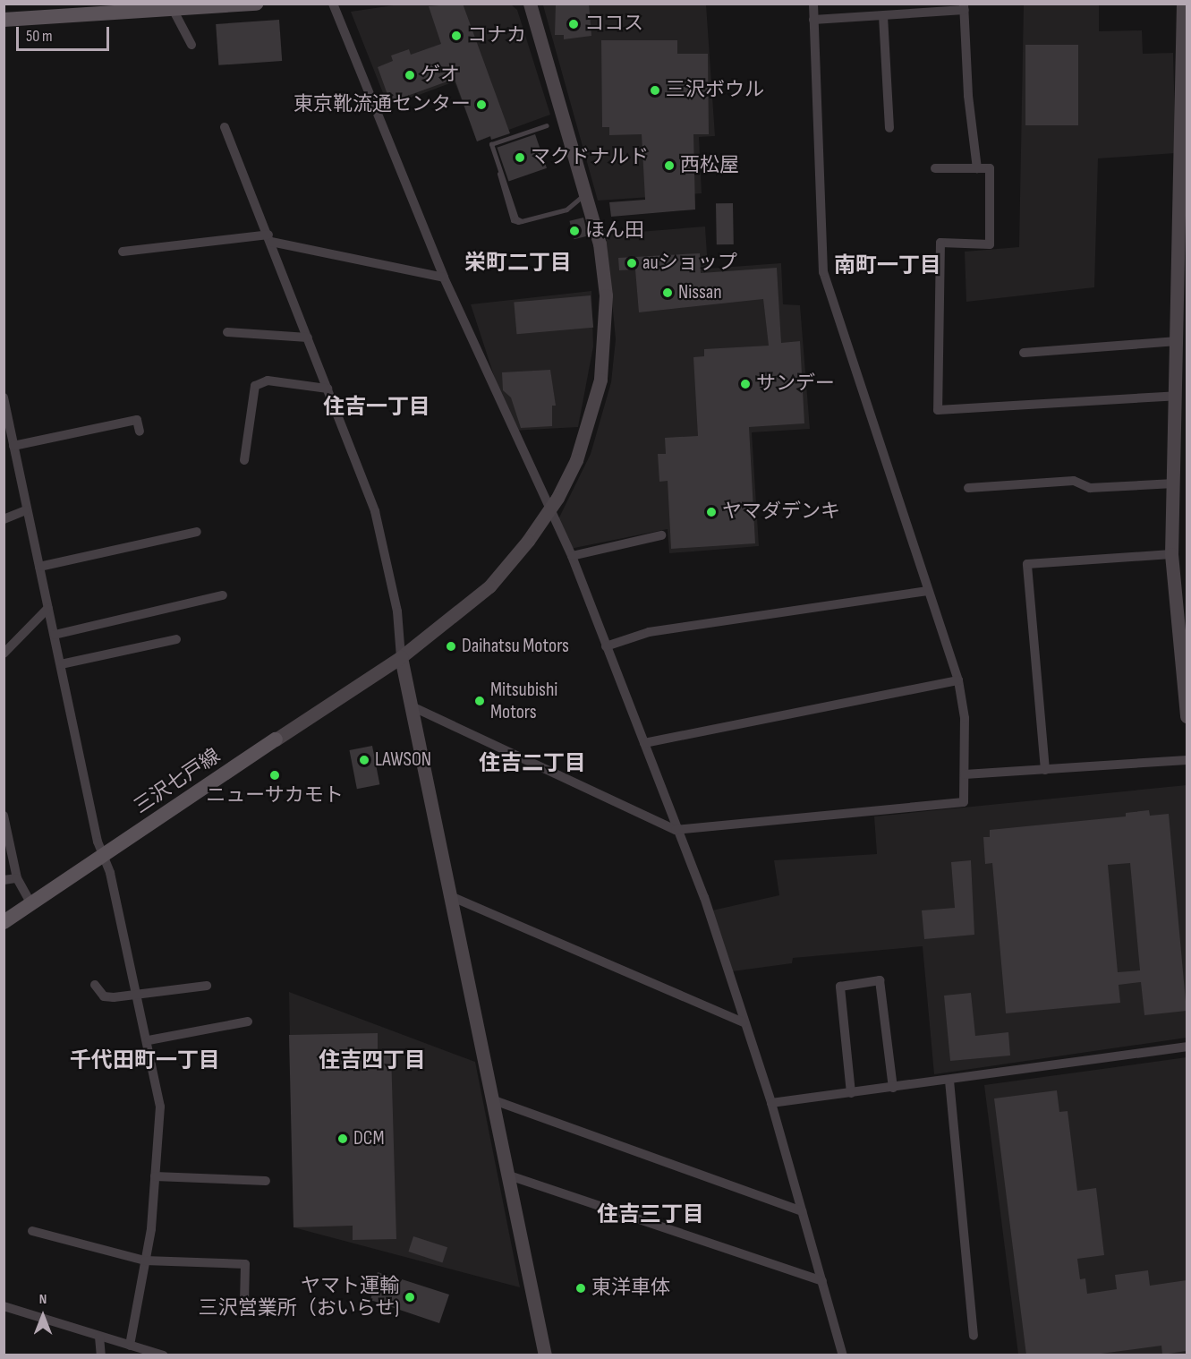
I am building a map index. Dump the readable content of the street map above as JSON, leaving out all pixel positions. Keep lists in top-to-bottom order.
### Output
{
  "streets": {
    "main road": ["三沢七戸線"]
  },
  "districts": [
    "栄町二丁目",
    "南町一丁目",
    "住吉一丁目",
    "住吉二丁目",
    "千代田町一丁目",
    "住吉四丁目",
    "住吉三丁目"
  ],
  "places": [
    "ココス",
    "コナカ",
    "ゲオ",
    "三沢ボウル",
    "東京靴流通センター",
    "マクドナルド",
    "西松屋",
    "ほん田",
    "auショップ",
    "Nissan",
    "サンデー",
    "ヤマダデンキ",
    "Daihatsu Motors",
    "Mitsubishi Motors",
    "LAWSON",
    "ニューサカモト",
    "DCM",
    "東洋車体",
    "ヤマト運輸 三沢営業所（おいらせ)"
  ],
  "scale_bar": "50 m",
  "north": "top"
}
